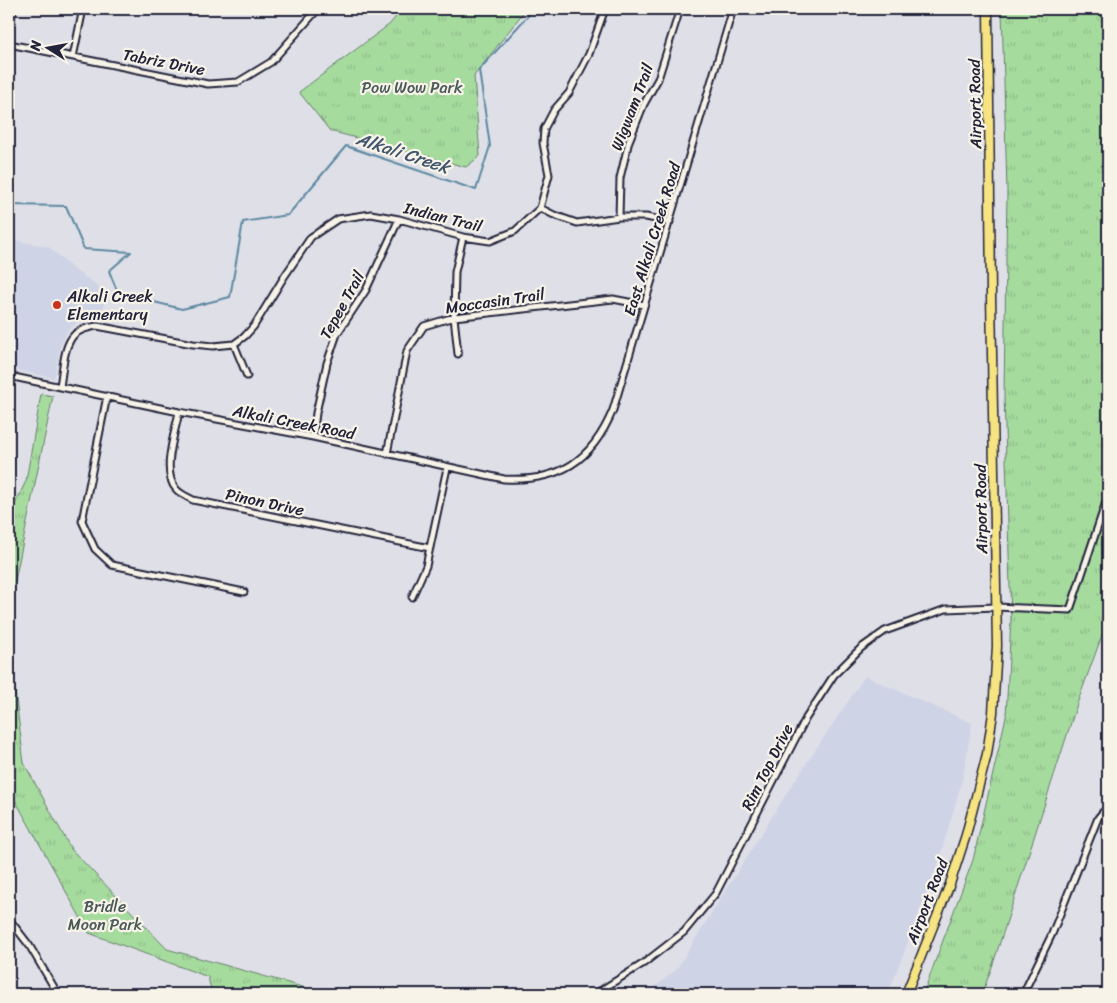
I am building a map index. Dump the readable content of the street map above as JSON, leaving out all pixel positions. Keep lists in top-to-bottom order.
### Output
{
  "streets": {
    "highway": ["Airport Road"],
    "street": [
      "Tabriz Drive",
      "Wigwam Trail",
      "Indian Trail",
      "East Alkali Creek Road",
      "Moccasin Trail",
      "Tepee Trail",
      "Alkali Creek Road",
      "Pinon Drive",
      "Rim Top Drive"
    ]
  },
  "crossings": [
    ["Airport Road", "Rim Top Drive"],
    ["Indian Trail", "Tepee Trail"],
    ["East Alkali Creek Road", "Moccasin Trail"],
    ["East Alkali Creek Road", "Alkali Creek Road"],
    ["Moccasin Trail", "Alkali Creek Road"],
    ["Tepee Trail", "Alkali Creek Road"],
    ["Alkali Creek Road", "Pinon Drive"]
  ],
  "water": ["Alkali Creek"],
  "parks": ["Pow Wow Park", "Bridle Moon Park"],
  "places": ["Alkali Creek Elementary"],
  "north": "left"
}
